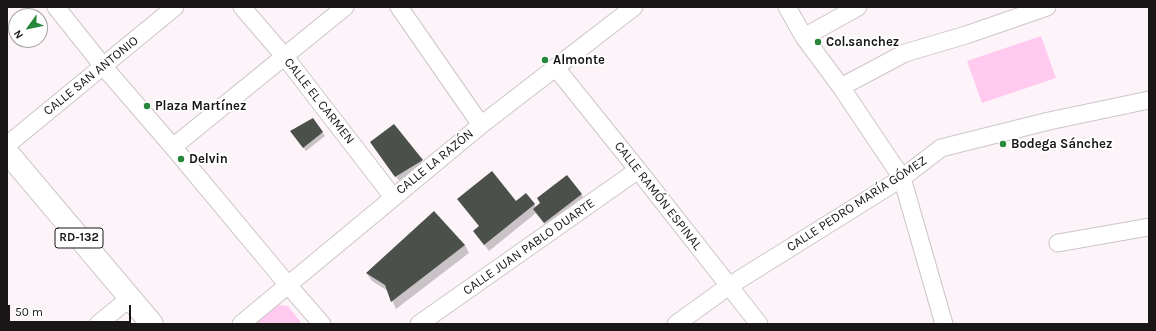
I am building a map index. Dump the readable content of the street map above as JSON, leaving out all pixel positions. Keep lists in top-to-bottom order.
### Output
{
  "streets": {
    "main road": ["RD-132"],
    "street": [
      "CALLE SAN ANTONIO",
      "CALLE EL CARMEN",
      "CALLE LA RAZÓN",
      "CALLE RAMÓN ESPINAL",
      "CALLE PEDRO MARÍA GÓMEZ",
      "CALLE JUAN PABLO DUARTE"
    ]
  },
  "crossings": [
    ["CALLE EL CARMEN", "CALLE LA RAZÓN"],
    ["CALLE LA RAZÓN", "CALLE RAMÓN ESPINAL"],
    ["CALLE RAMÓN ESPINAL", "CALLE PEDRO MARÍA GÓMEZ"],
    ["CALLE RAMÓN ESPINAL", "CALLE JUAN PABLO DUARTE"]
  ],
  "places": [
    "Col.sanchez",
    "Almonte",
    "Plaza Martínez",
    "Bodega Sánchez",
    "Delvin"
  ],
  "scale_bar": "50 m",
  "north": "bottom left"
}
